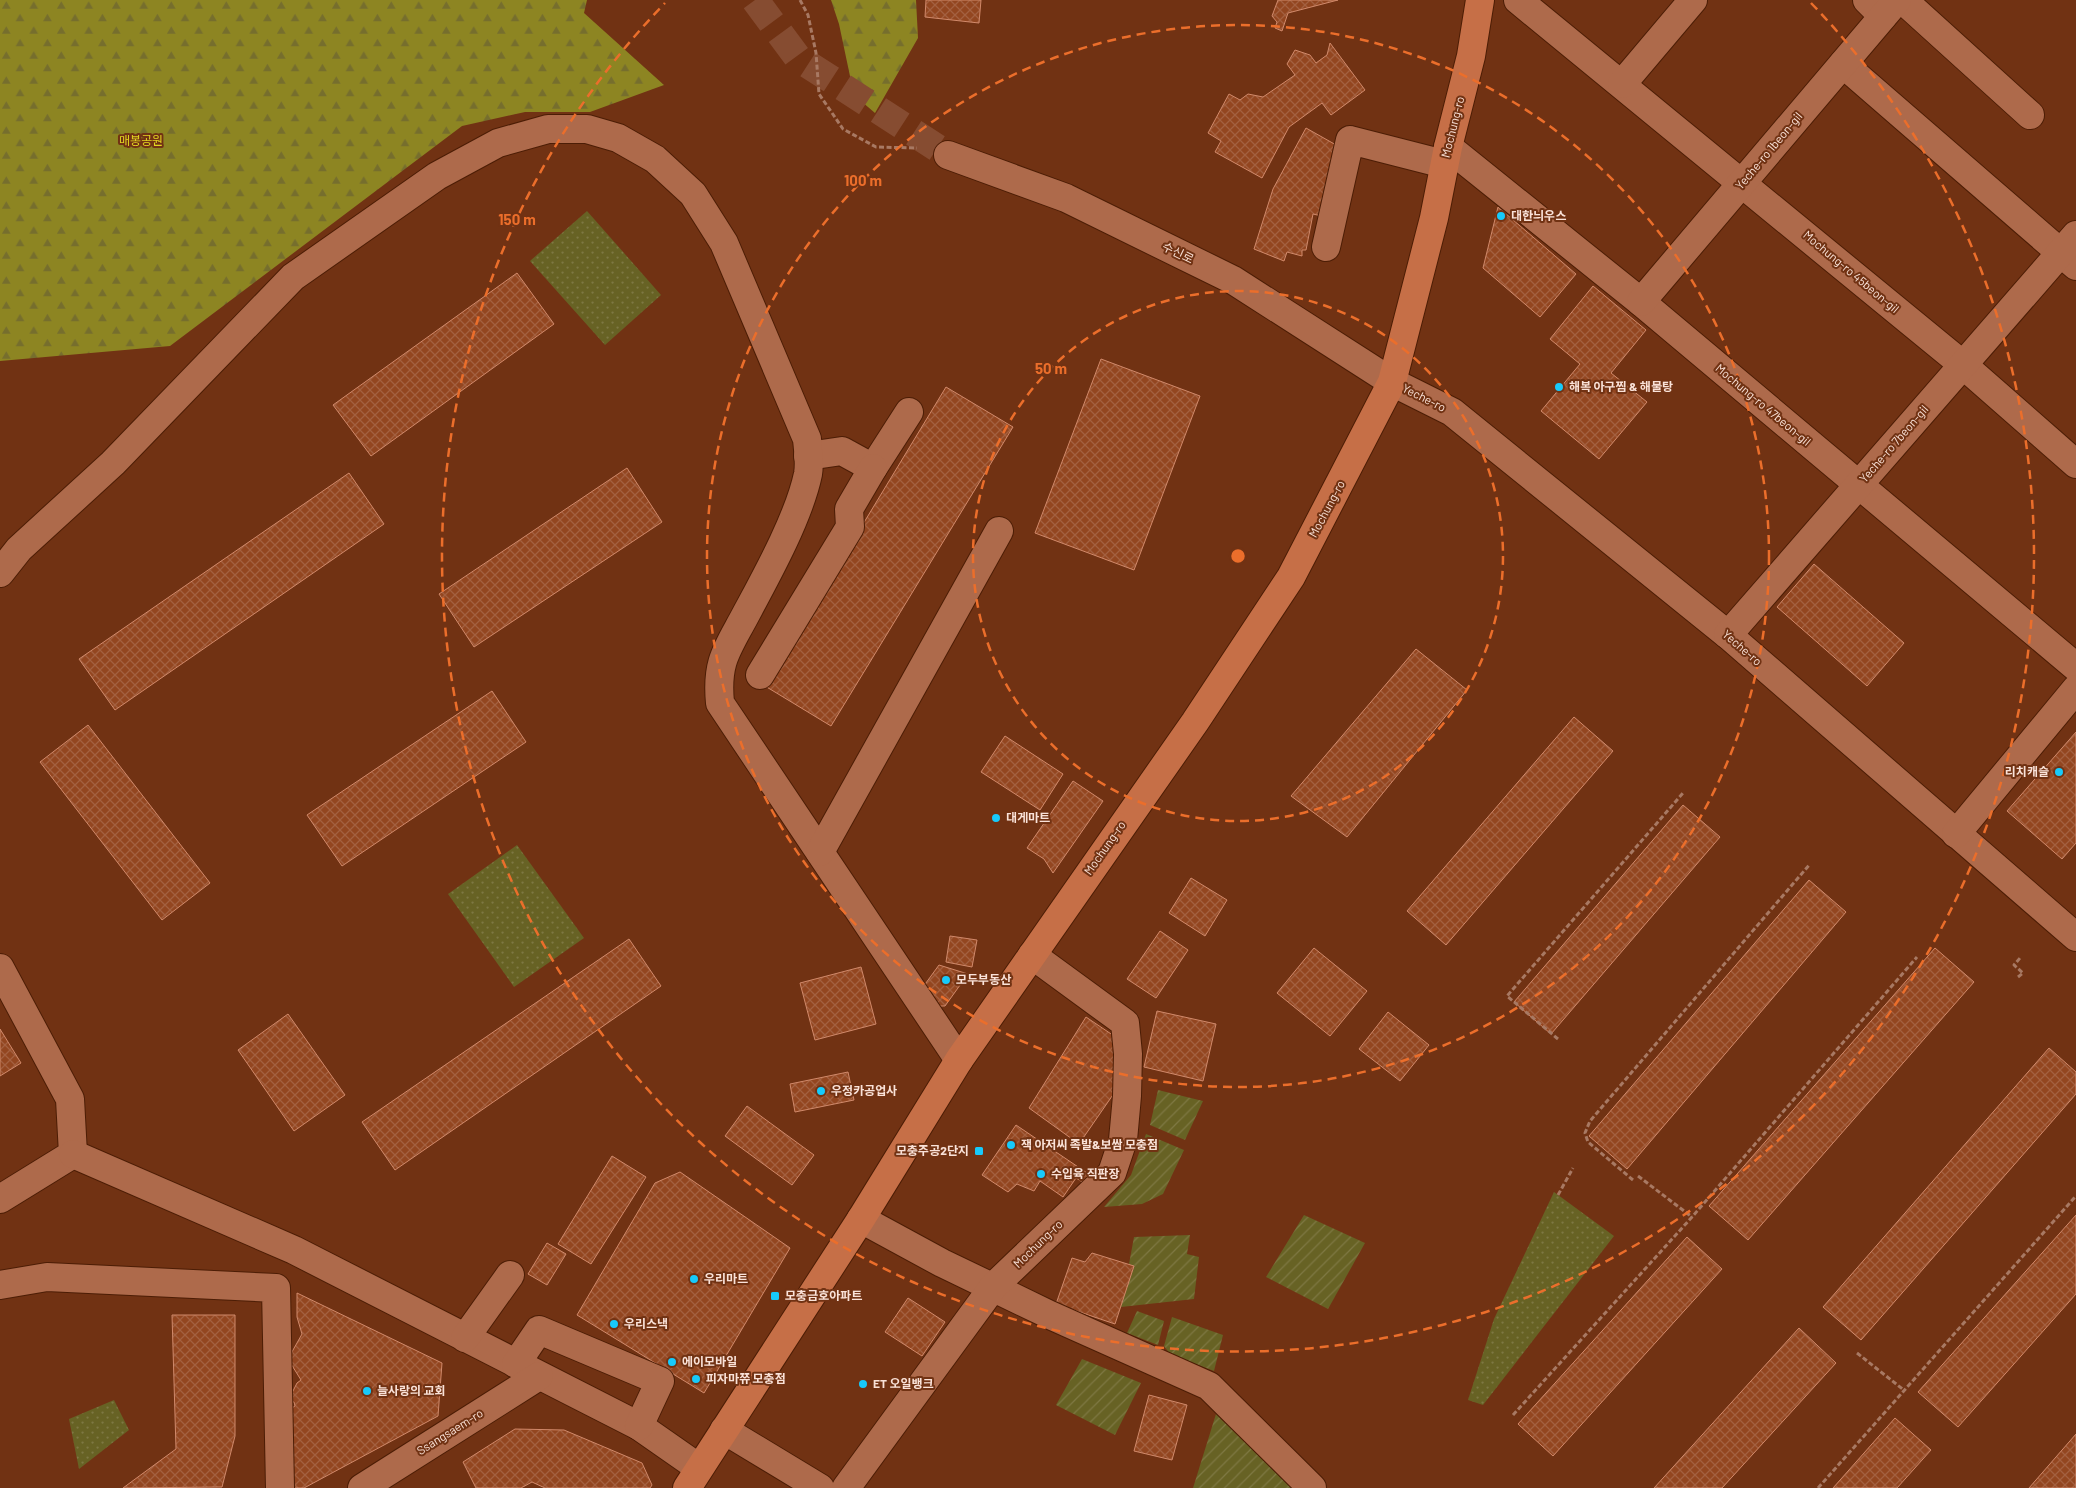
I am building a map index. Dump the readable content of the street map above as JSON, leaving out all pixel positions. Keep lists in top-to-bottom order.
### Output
{
  "streets": {
    "main road": ["Mochung-ro"],
    "street": [
      "Yeche-ro 1beon-gil",
      "수신로",
      "Mochung-ro 45beon-gil",
      "Yeche-ro",
      "Mochung-ro 47beon-gil",
      "Yeche-ro 7beon-gil",
      "Ssangsaem-ro"
    ]
  },
  "crossings": [
    ["Mochung-ro", "수신로"],
    ["Mochung-ro", "Yeche-ro"],
    ["Mochung-ro", "Mochung-ro 47beon-gil"],
    ["Yeche-ro 1beon-gil", "Mochung-ro 45beon-gil"],
    ["Yeche-ro 1beon-gil", "Mochung-ro 47beon-gil"],
    ["Yeche-ro 1beon-gil", "Yeche-ro 7beon-gil"],
    ["수신로", "Yeche-ro"],
    ["Mochung-ro 45beon-gil", "Yeche-ro 7beon-gil"],
    ["Yeche-ro", "Yeche-ro 7beon-gil"],
    ["Mochung-ro 47beon-gil", "Yeche-ro 7beon-gil"]
  ],
  "parks": ["매봉공원"],
  "places": {
    "other": [
      "대한늬우스",
      "해복 아구찜 & 해물탕",
      "리치캐슬",
      "대게마트",
      "모두부동산",
      "우정카공업사",
      "잭 아저씨 족발&보쌈 모충점",
      "수입육 직판장",
      "우리마트",
      "우리스낵",
      "에이모바일",
      "피자마쮸 모충점",
      "ET 오일뱅크",
      "늘사랑의 교회"
    ],
    "transit": ["모충주공2단지", "모충금호아파트"]
  },
  "rings": ["100 m", "150 m", "50 m"]
}
